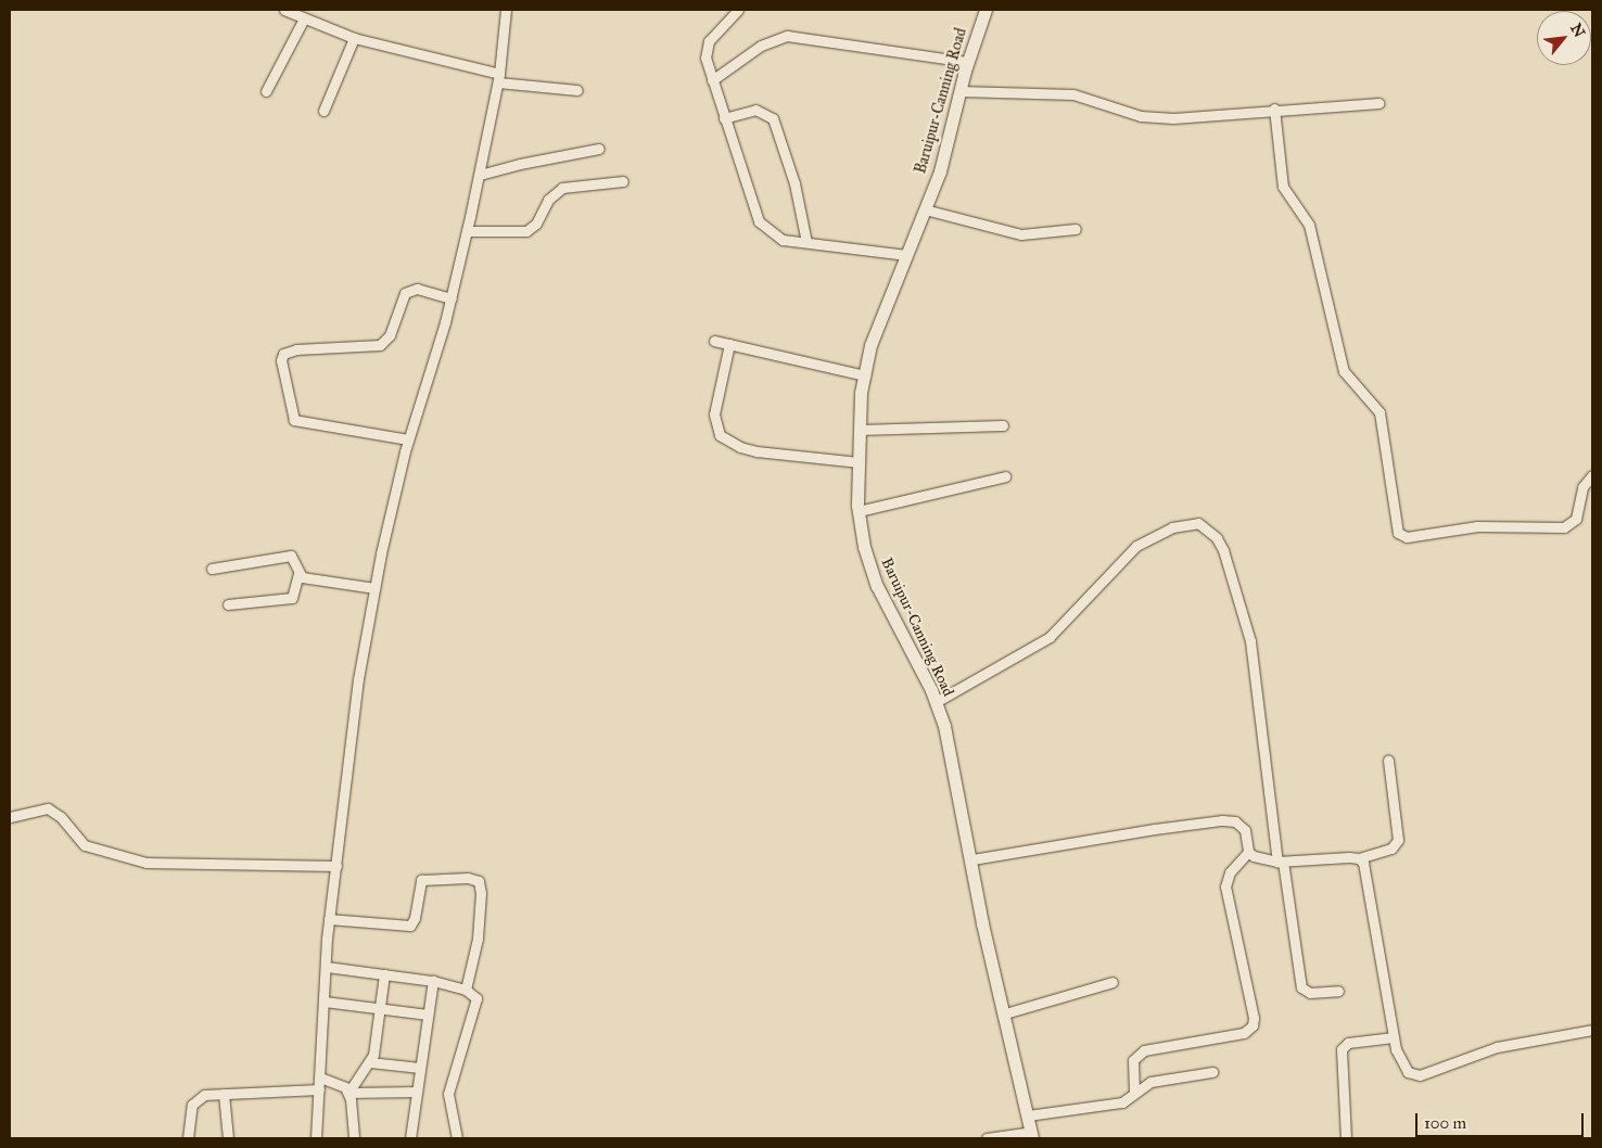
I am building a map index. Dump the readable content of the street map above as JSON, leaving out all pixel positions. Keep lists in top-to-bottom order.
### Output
{
  "streets": {
    "main road": ["Baruipur-Canning Road"]
  },
  "scale_bar": "100 m",
  "north": "top right"
}
